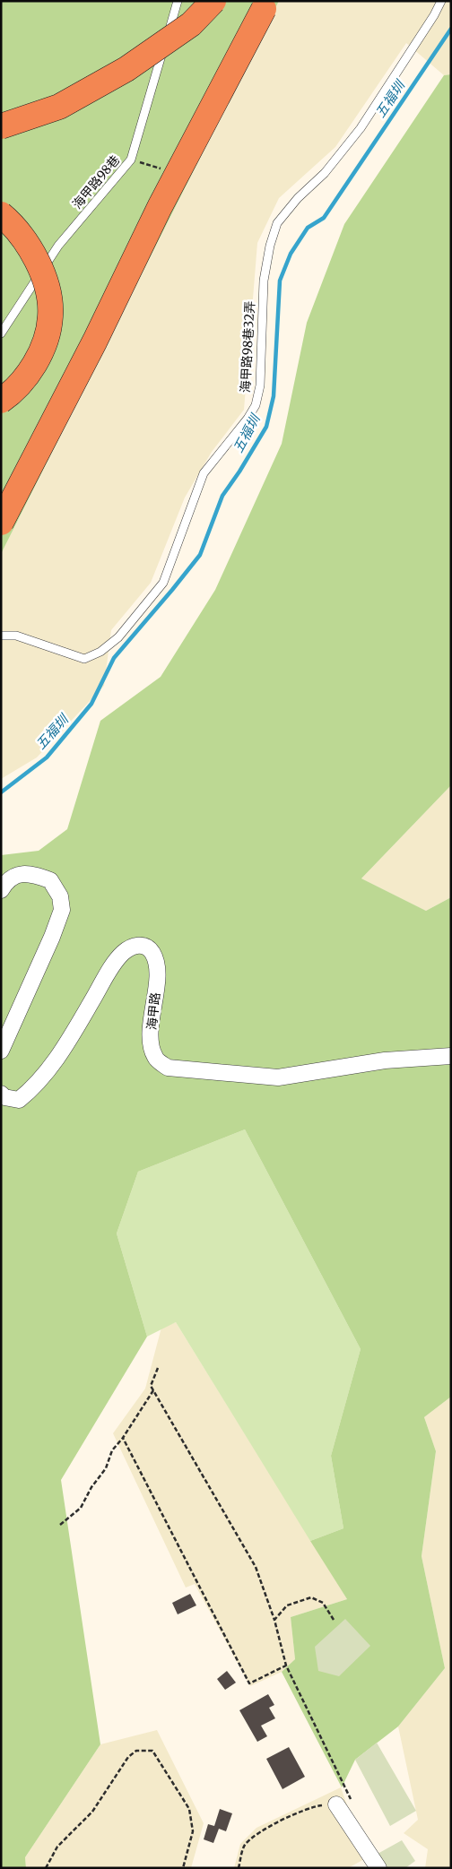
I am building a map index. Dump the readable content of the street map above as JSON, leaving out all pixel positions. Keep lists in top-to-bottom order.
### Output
{
  "streets": {
    "street": ["海甲路"],
    "lane": ["海甲路98巷", "海甲路98巷32弄"]
  },
  "water": ["五福圳"]
}
